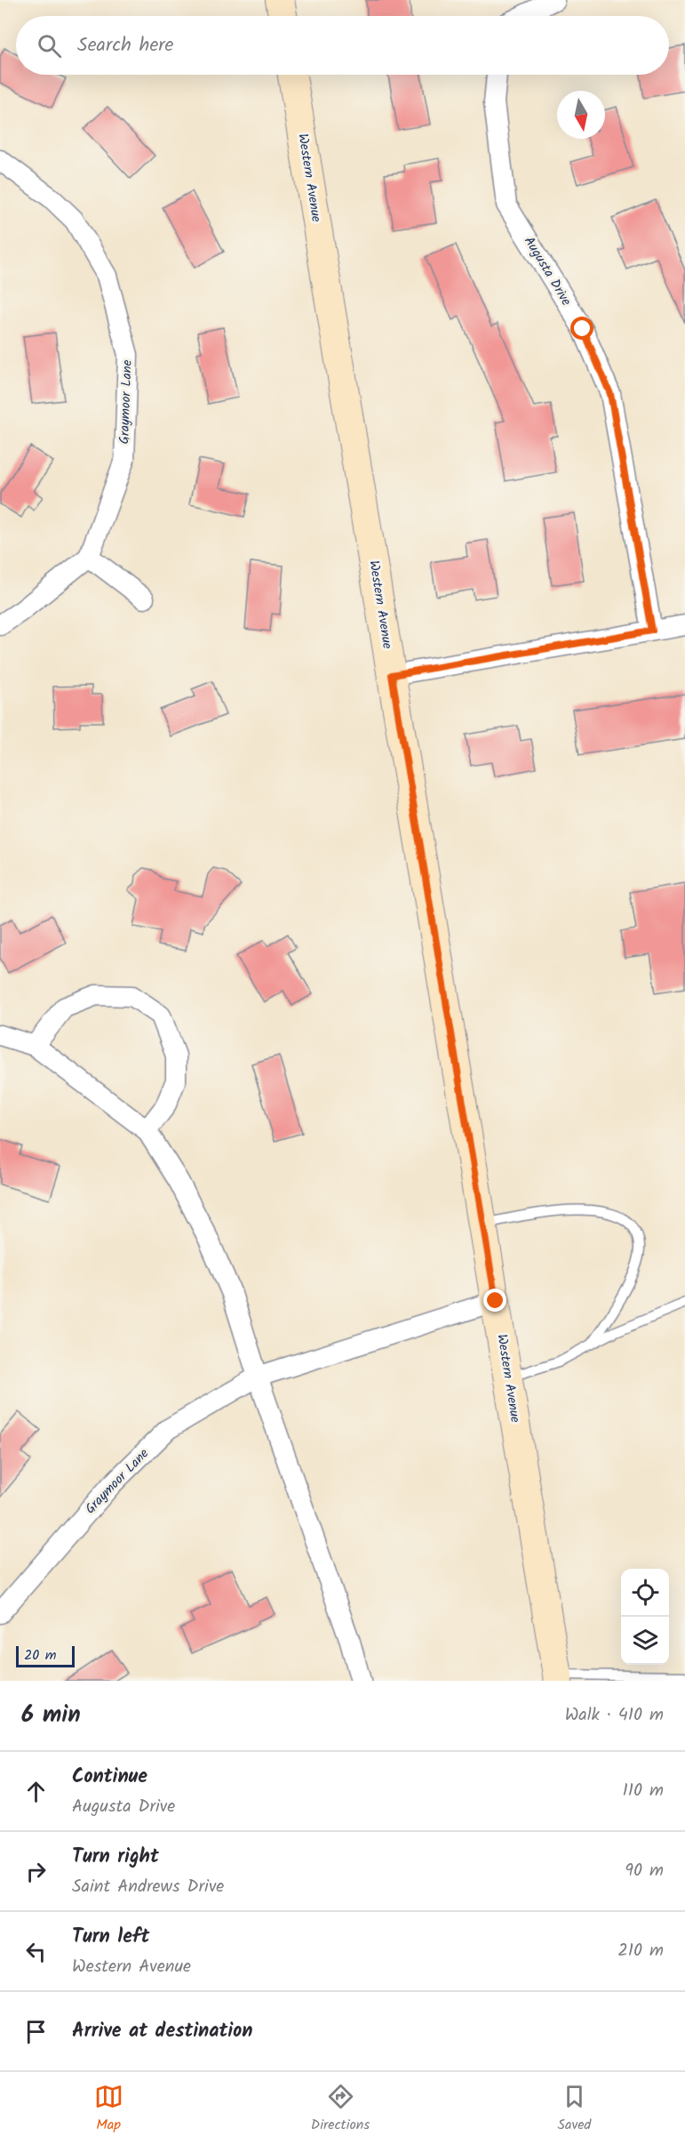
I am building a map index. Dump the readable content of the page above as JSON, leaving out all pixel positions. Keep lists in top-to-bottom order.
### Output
{
  "streets": {
    "main road": ["Western Avenue"],
    "street": ["Augusta Drive", "Graymoor Lane"]
  },
  "crossings": [
    ["Western Avenue", "Graymoor Lane"]
  ],
  "scale_bar": "20 m",
  "north": "bottom",
  "page": {
    "search": "Search here",
    "scale": "20 m",
    "heading": ["6 min", "Walk · 410 m"],
    "list": [
      ["Continue", "Augusta Drive", "110 m"],
      ["Turn right", "Saint Andrews Drive", "90 m"],
      ["Turn left", "Western Avenue", "210 m"],
      "Arrive at destination"
    ],
    "nav": ["Map", "Directions", "Saved"]
  }
}
